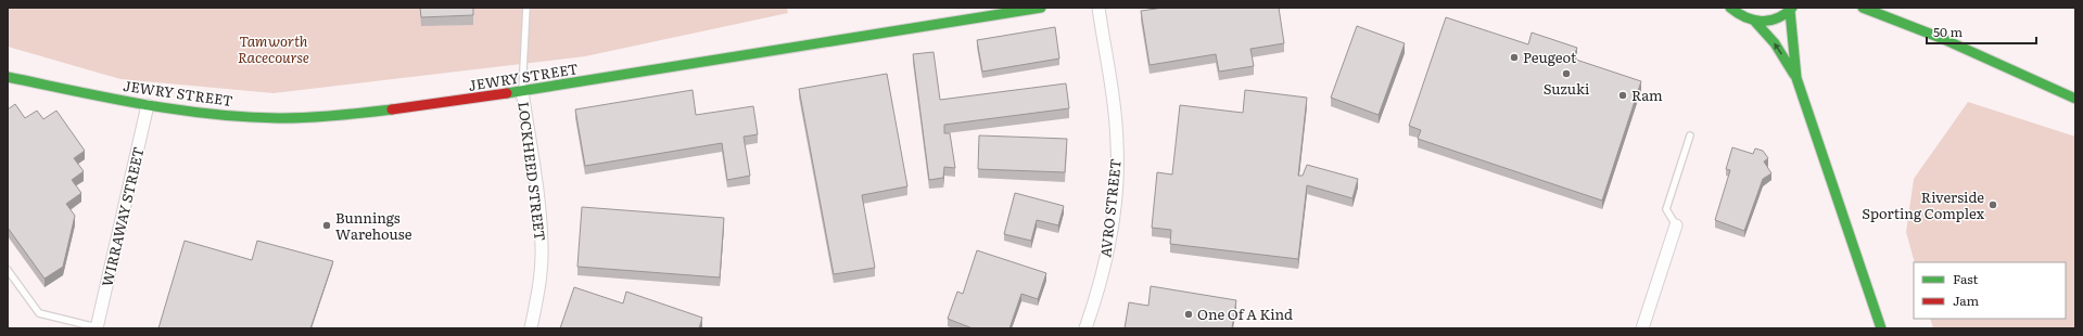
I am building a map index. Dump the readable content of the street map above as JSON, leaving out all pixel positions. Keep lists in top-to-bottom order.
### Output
{
  "streets": {
    "main road": ["JEWRY STREET"],
    "street": ["LOCKHEED STREET", "AVRO STREET", "WIRRAWAY STREET"]
  },
  "crossings": [
    ["JEWRY STREET", "LOCKHEED STREET"],
    ["JEWRY STREET", "WIRRAWAY STREET"]
  ],
  "parks": ["Tamworth Racecourse"],
  "places": [
    "Peugeot",
    "Suzuki",
    "Ram",
    "Riverside Sporting Complex",
    "Bunnings Warehouse",
    "One Of A Kind"
  ],
  "legend": ["Fast", "Jam"],
  "scale_bar": "50 m"
}
